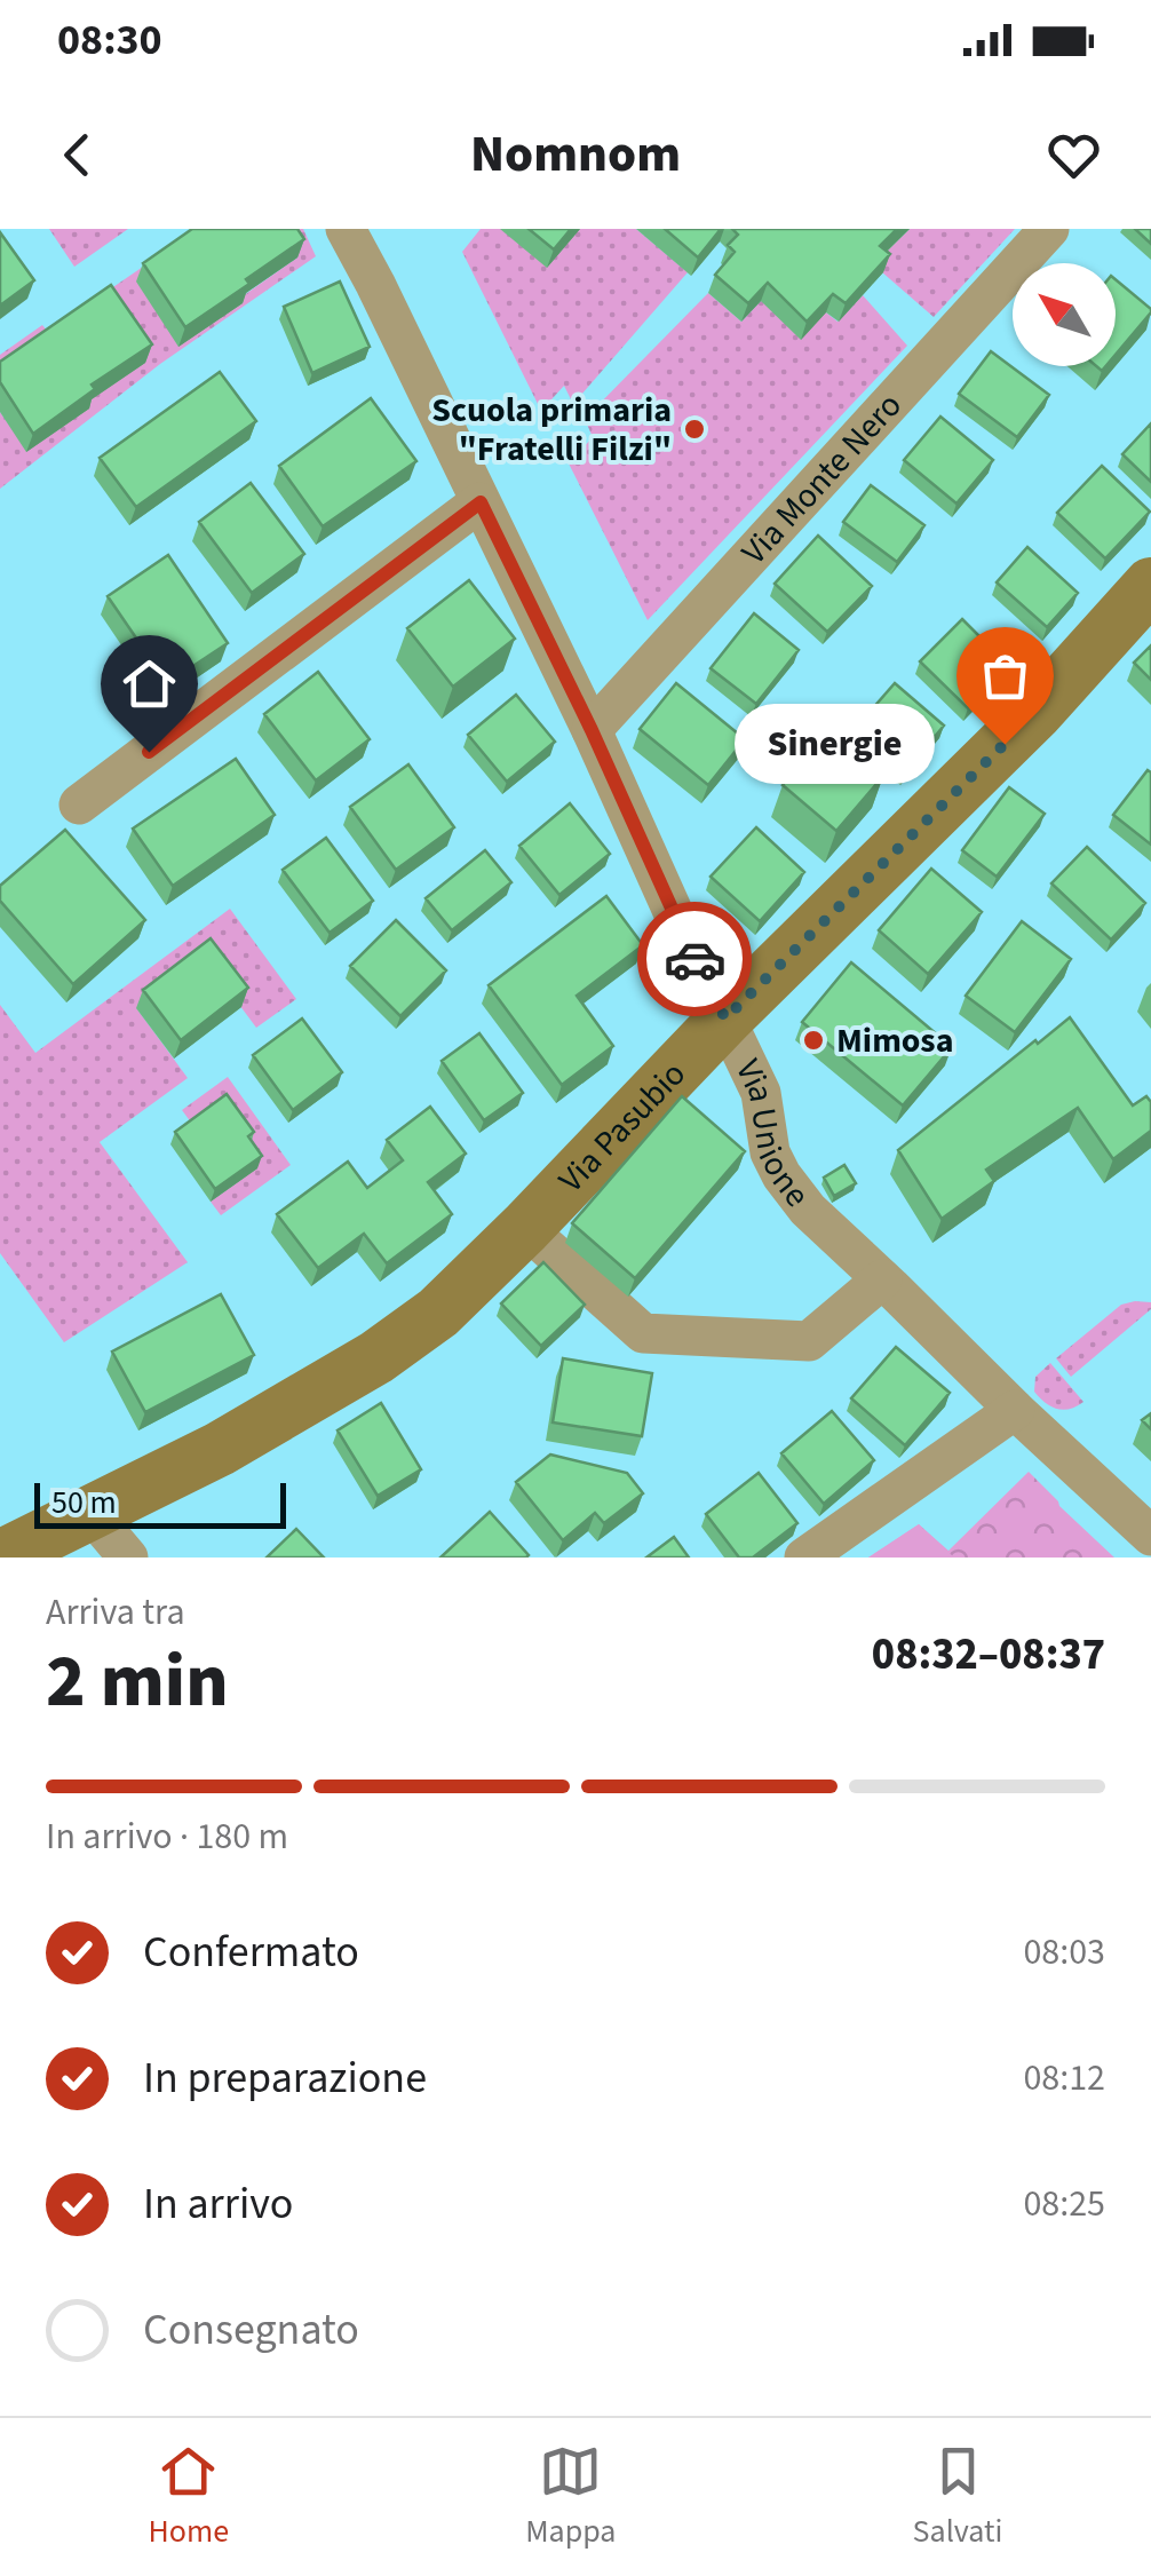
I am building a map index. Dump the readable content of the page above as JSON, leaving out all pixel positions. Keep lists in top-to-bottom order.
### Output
{
  "streets": {
    "street": ["Via Monte Nero", "Via Pasubio", "Via Unione"]
  },
  "crossings": [
    ["Via Monte Nero", "Via Unione"],
    ["Via Pasubio", "Via Unione"]
  ],
  "places": ["Scuola primaria \"Fratelli Filzi\"", "Sinergie", "Mimosa"],
  "scale_bar": "50 m",
  "north": "top left",
  "page": {
    "status": "08:30",
    "header": "Nomnom",
    "bubble": "Sinergie",
    "scale": "50 m",
    "heading": ["2 min", "Arriva tra", "08:32–08:37"],
    "bar": "In arrivo · 180 m",
    "list": [
      ["Confermato", "08:03"],
      ["In preparazione", "08:12"],
      ["In arrivo", "08:25"],
      "Consegnato"
    ],
    "tabs": ["Home", "Mappa", "Salvati"]
  }
}
